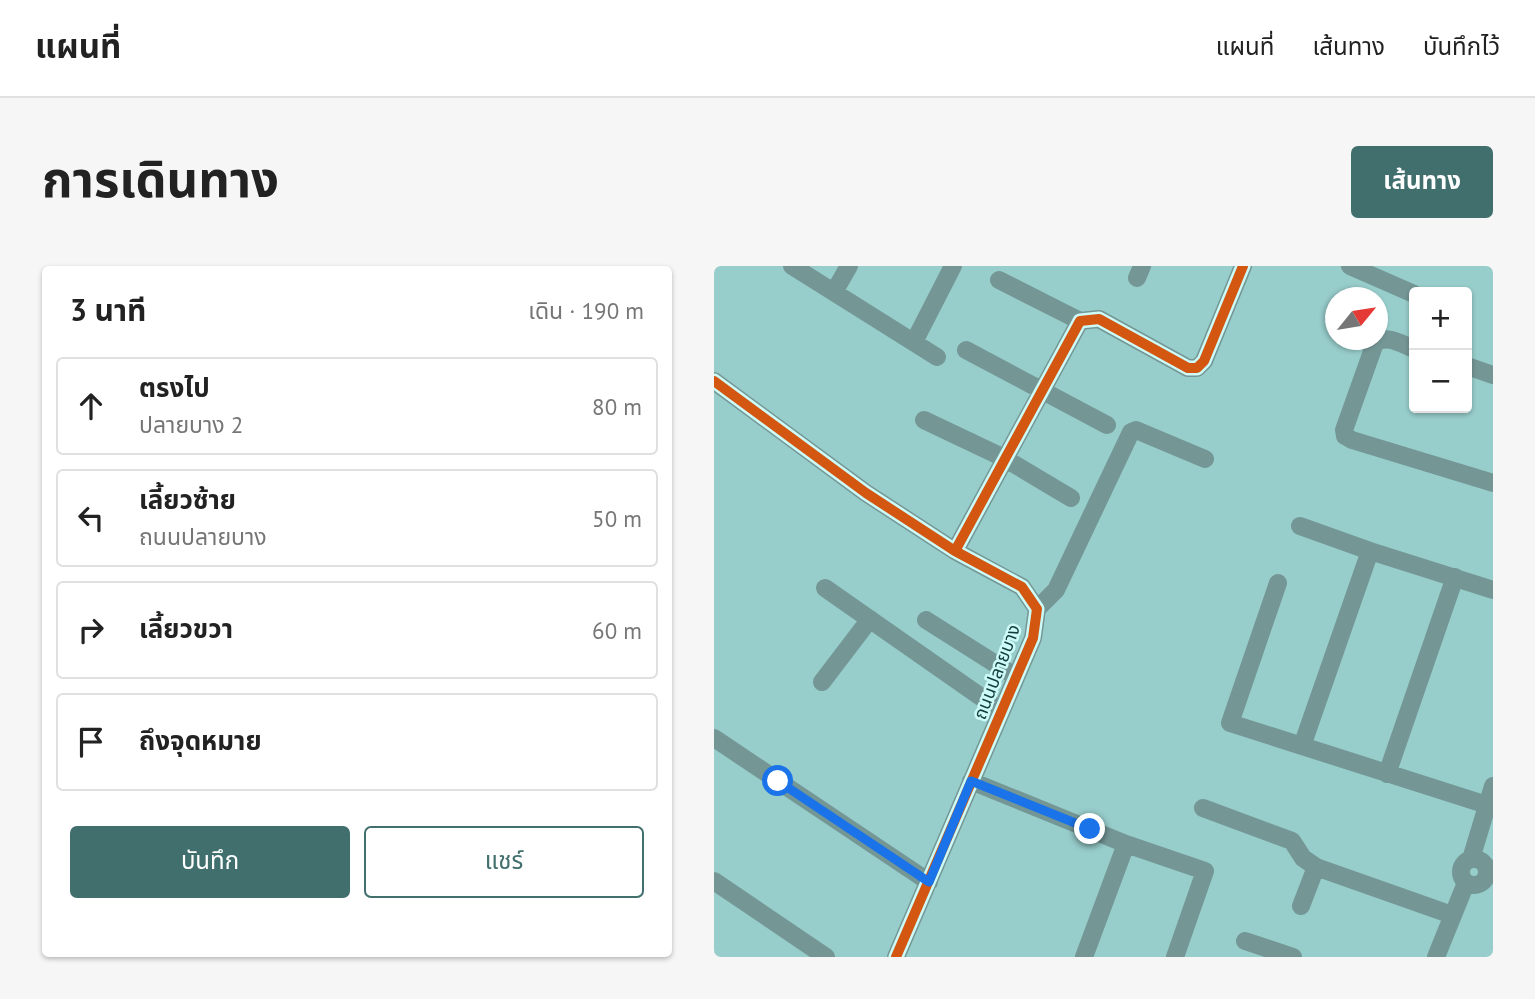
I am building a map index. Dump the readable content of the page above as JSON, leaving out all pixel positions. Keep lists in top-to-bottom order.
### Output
{
  "streets": {
    "street": ["ถนนปลายบาง"]
  },
  "north": "top right",
  "page": {
    "header": "แผนที่",
    "nav": ["แผนที่", "เส้นทาง", "บันทึกไว้"],
    "title": "การเดินทาง",
    "buttons": [
      "เส้นทาง",
      ["บันทึก", "แชร์"]
    ],
    "heading": ["3 นาที", "เดิน · 190 m"],
    "map_buttons": ["+", "−"],
    "list": [
      ["ตรงไป", "ปลายบาง 2", "80 m"],
      ["เลี้ยวซ้าย", "ถนนปลายบาง", "50 m"],
      ["เลี้ยวขวา", "60 m"],
      "ถึงจุดหมาย"
    ]
  }
}
